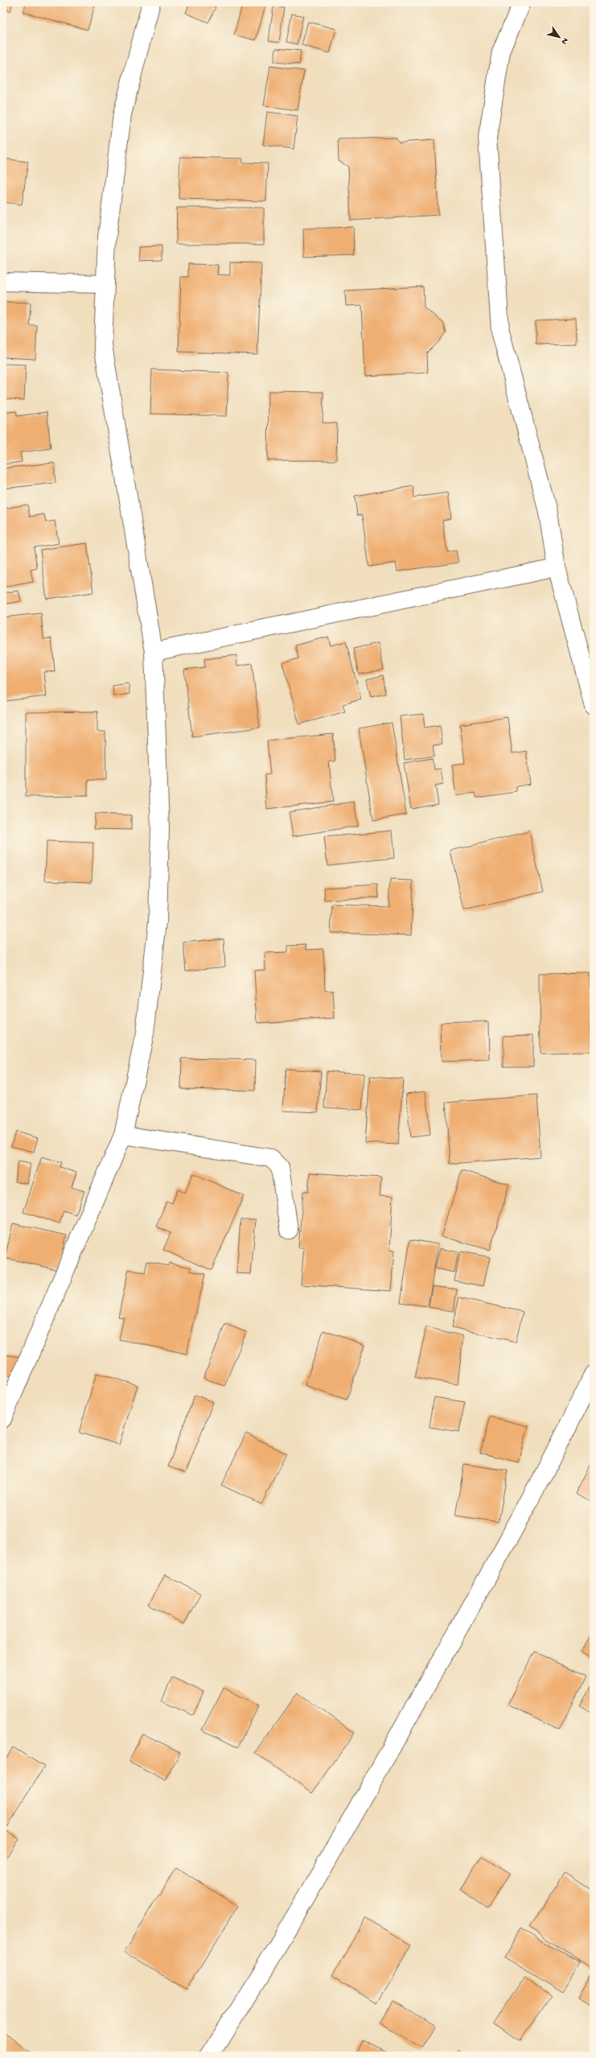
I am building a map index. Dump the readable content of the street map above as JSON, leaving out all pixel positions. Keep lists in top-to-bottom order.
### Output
{
  "north": "bottom right"
}
